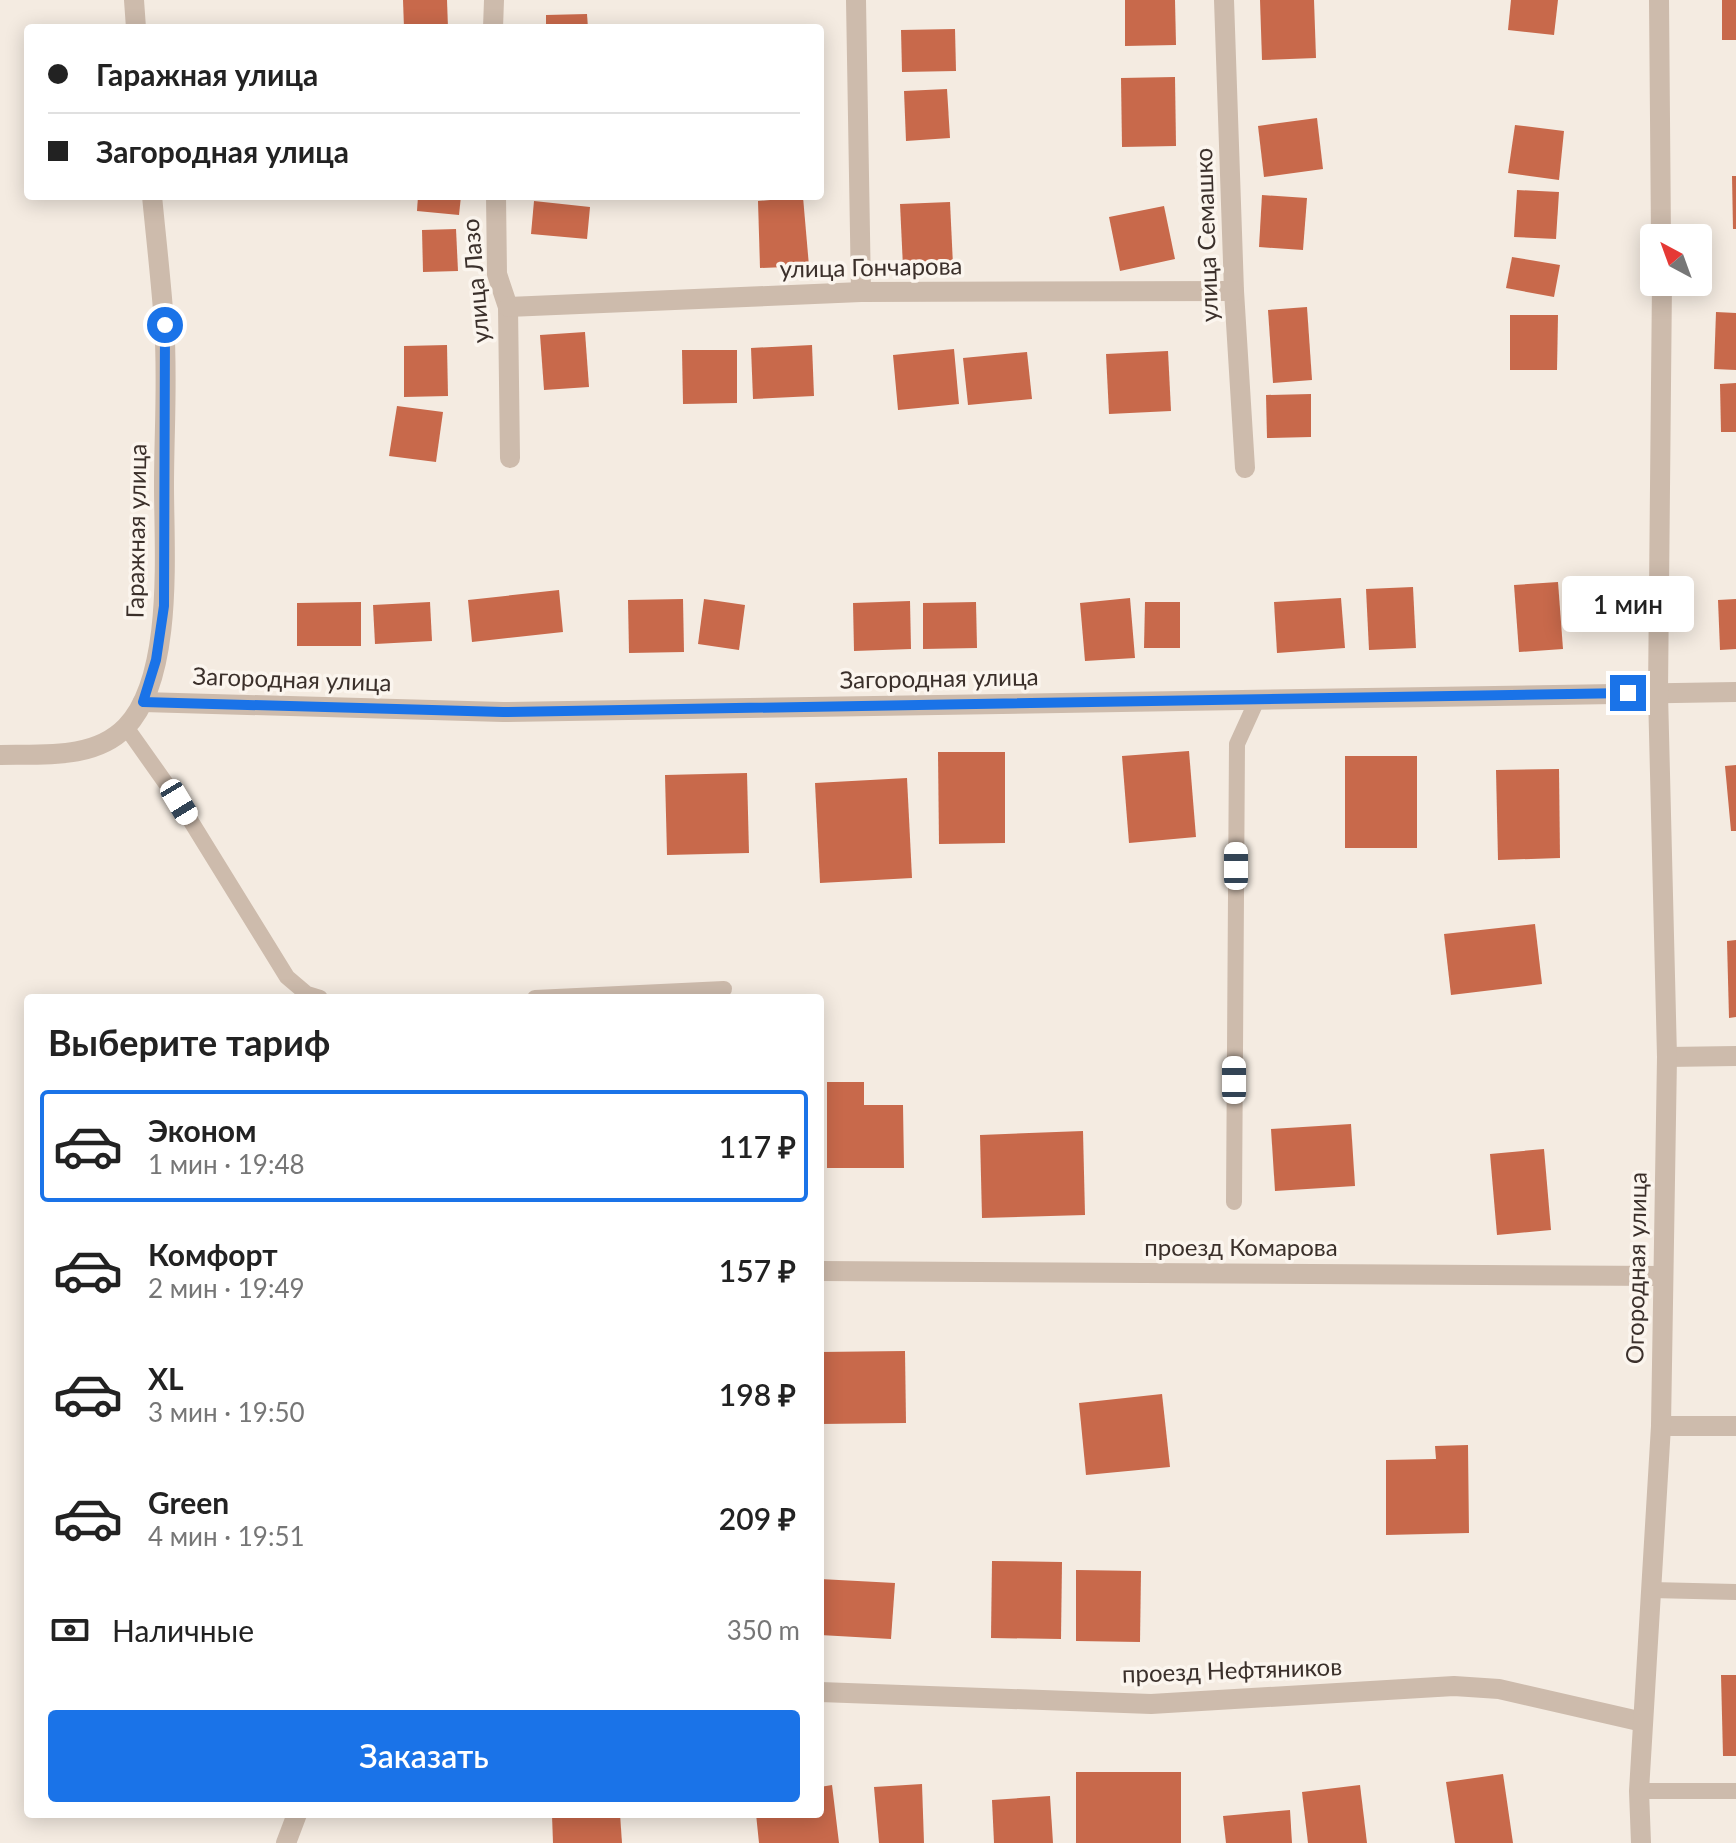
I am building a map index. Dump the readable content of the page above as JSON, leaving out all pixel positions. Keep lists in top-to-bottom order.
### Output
{
  "streets": {
    "street": [
      "улица Семашко",
      "улица Гончарова",
      "улица Лазо",
      "Гаражная улица",
      "Загородная улица",
      "проезд Комарова",
      "Огородная улица",
      "проезд Нефтяников"
    ]
  },
  "crossings": [
    ["улица Семашко", "улица Гончарова"],
    ["улица Гончарова", "улица Лазо"],
    ["Гаражная улица", "Загородная улица"],
    ["Загородная улица", "Огородная улица"],
    ["проезд Комарова", "Огородная улица"],
    ["Огородная улица", "проезд Нефтяников"]
  ],
  "north": "top left",
  "page": {
    "banner": ["Гаражная улица", "Загородная улица"],
    "bubble": "1 мин",
    "heading": "Выберите тариф",
    "list": [
      {
        "name": "Эконом",
        "note": "1 мин · 19:48",
        "value": "117 ₽"
      },
      {
        "name": "Комфорт",
        "note": "2 мин · 19:49",
        "value": "157 ₽"
      },
      {
        "name": "XL",
        "note": "3 мин · 19:50",
        "value": "198 ₽"
      },
      {
        "name": "Green",
        "note": "4 мин · 19:51",
        "value": "209 ₽"
      }
    ],
    "pay": ["Наличные", "350 m"],
    "buttons": "Заказать"
  }
}
